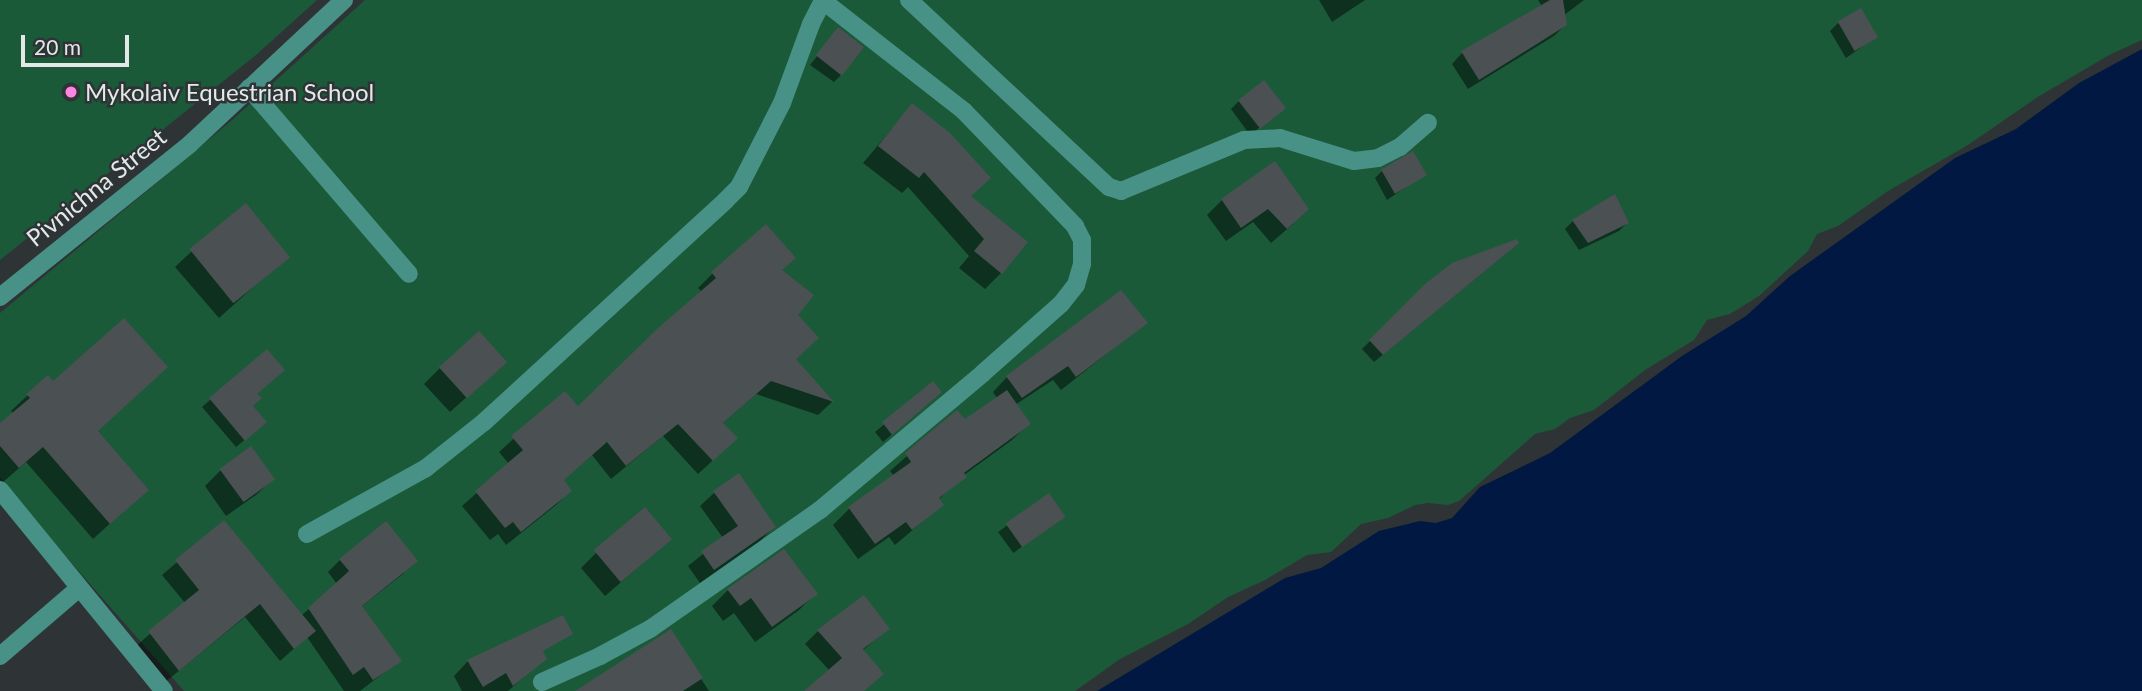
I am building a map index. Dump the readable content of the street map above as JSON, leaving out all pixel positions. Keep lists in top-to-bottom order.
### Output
{
  "streets": {
    "street": ["Pivnichna Street"]
  },
  "places": ["Mykolaiv Equestrian School"],
  "scale_bar": "20 m"
}
